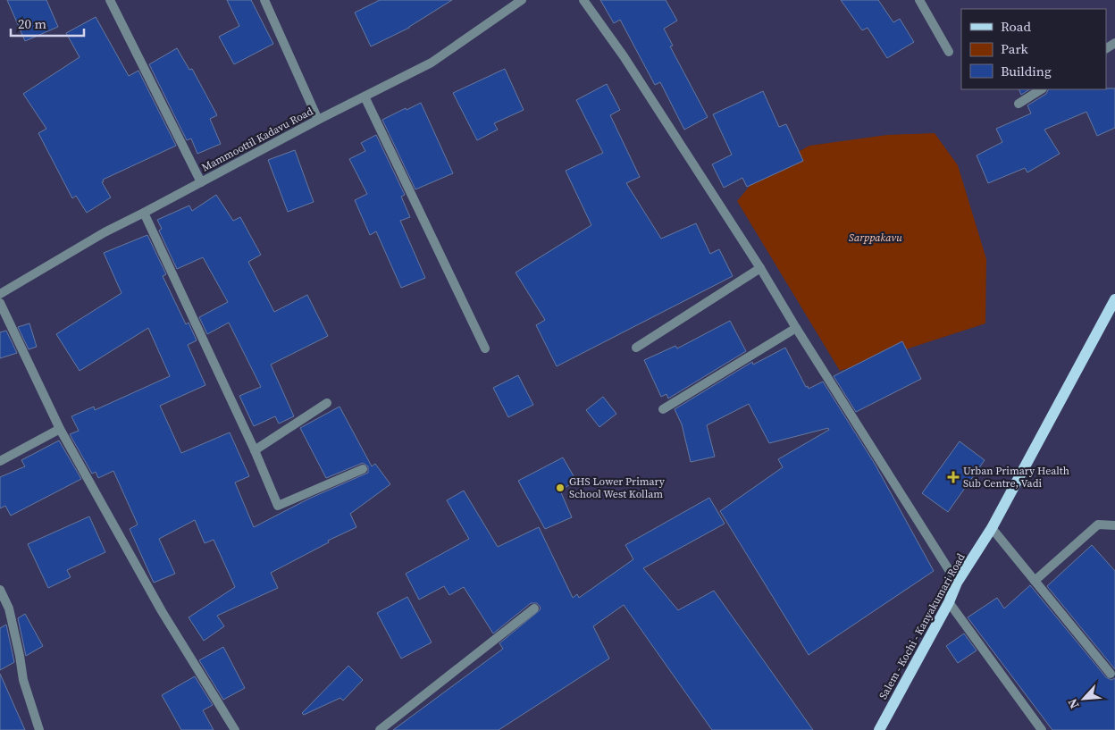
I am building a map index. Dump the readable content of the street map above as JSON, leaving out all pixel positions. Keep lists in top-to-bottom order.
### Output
{
  "streets": {
    "main road": ["Salem - Kochi - Kanyakumari Road"],
    "street": ["Mammoottil Kadavu Road"]
  },
  "parks": ["Sarppakavu"],
  "places": {
    "health": ["Urban Primary Health Sub Centre, Vadi"],
    "other": ["GHS Lower Primary School West Kollam"]
  },
  "legend": ["Road", "Park", "Building"],
  "scale_bar": "20 m",
  "north": "bottom left"
}
